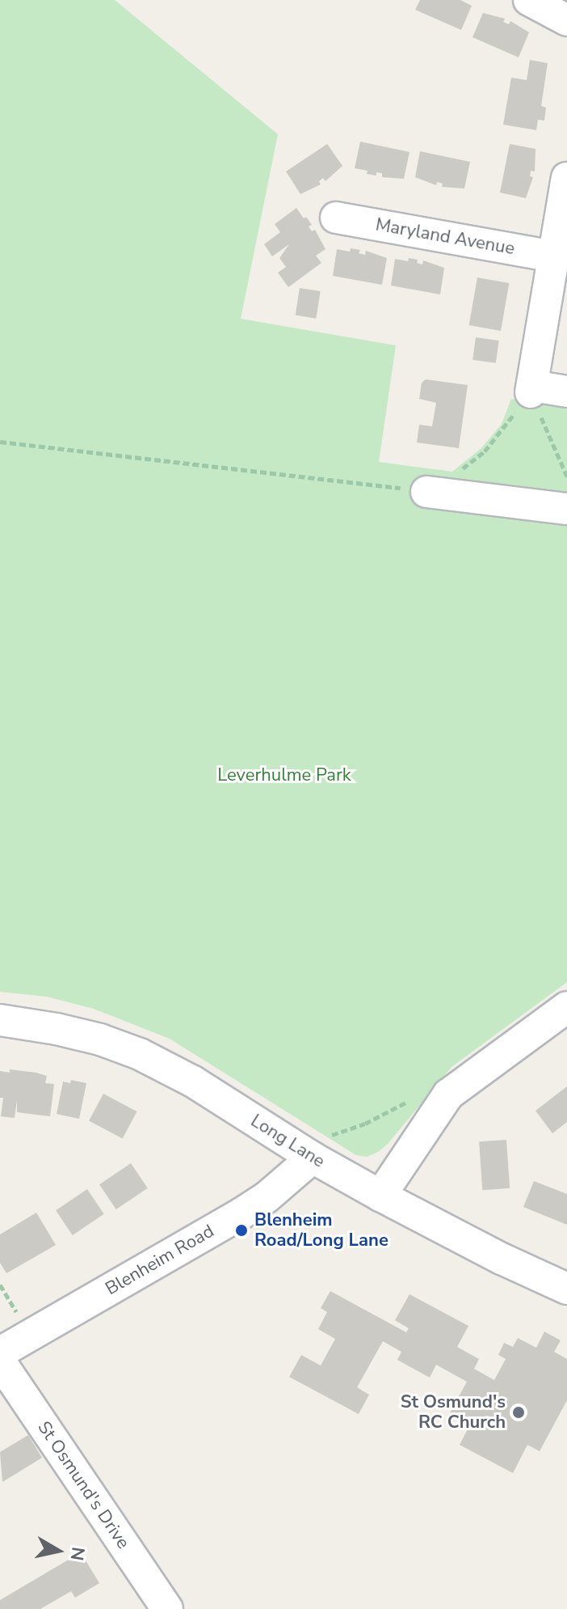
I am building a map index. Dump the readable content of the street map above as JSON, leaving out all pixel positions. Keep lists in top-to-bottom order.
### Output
{
  "streets": {
    "street": [
      "Maryland Avenue",
      "Long Lane",
      "Blenheim Road",
      "St Osmund's Drive"
    ]
  },
  "crossings": [
    ["Long Lane", "Blenheim Road"]
  ],
  "parks": ["Leverhulme Park"],
  "places": ["Blenheim Road/Long Lane", "St Osmund's RC Church"],
  "north": "right"
}
